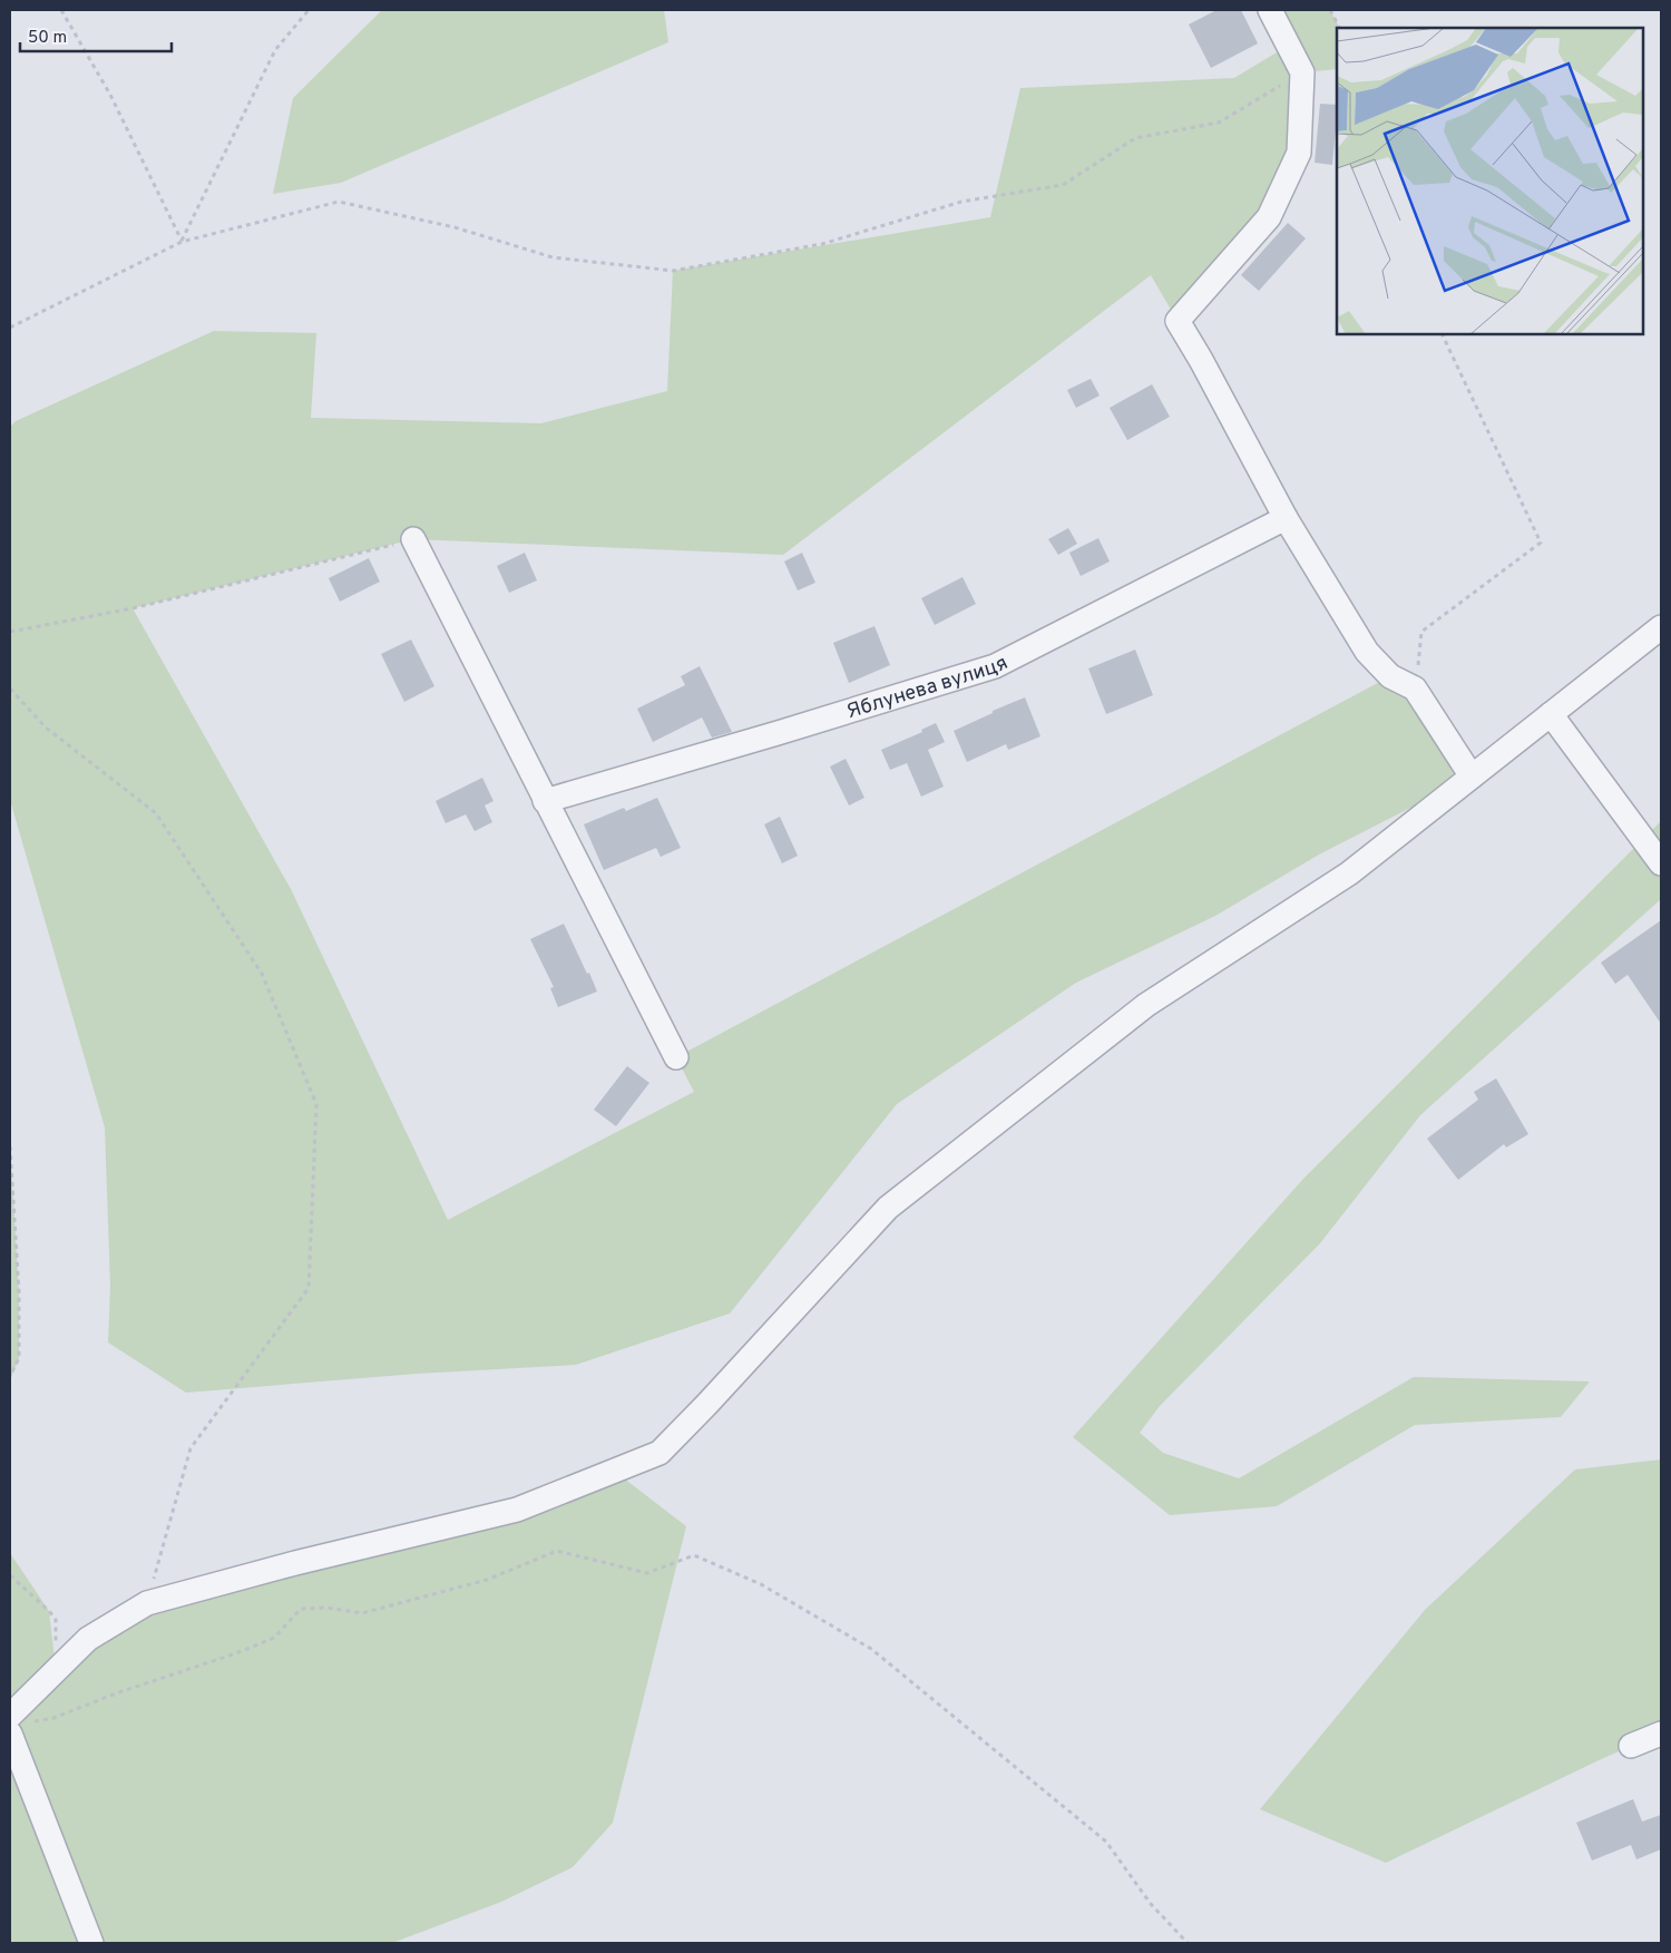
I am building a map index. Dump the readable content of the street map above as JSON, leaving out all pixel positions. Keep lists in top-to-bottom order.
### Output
{
  "streets": {
    "street": ["Яблунева вулиця"]
  },
  "scale_bar": "50 m"
}
